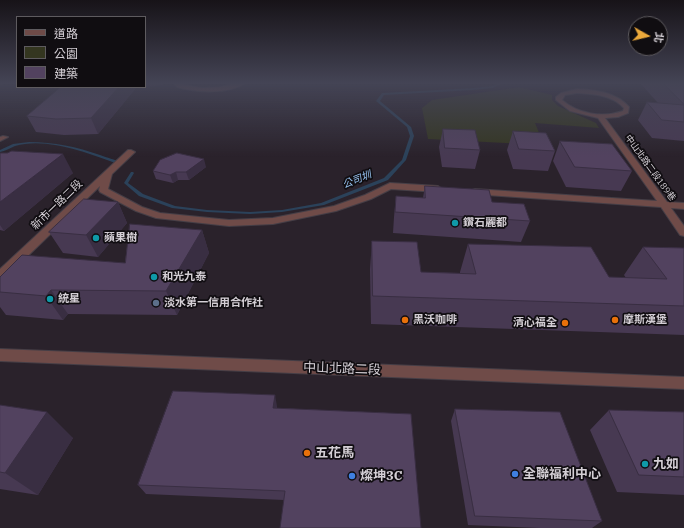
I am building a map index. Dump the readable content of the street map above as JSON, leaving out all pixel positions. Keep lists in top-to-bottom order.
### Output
{
  "streets": {
    "street": ["中山北路二段189巷", "新市一路二段", "中山北路二段"]
  },
  "water": ["公司圳"],
  "places": [
    "鑽石麗都",
    "蘋果樹",
    "和光九泰",
    "統星",
    "淡水第一信用合作社",
    "黑沃咖啡",
    "摩斯漢堡",
    "清心福全",
    "五花馬",
    "九如",
    "全聯福利中心",
    "燦坤3C"
  ],
  "legend": ["道路", "公園", "建築"],
  "north": "right"
}
